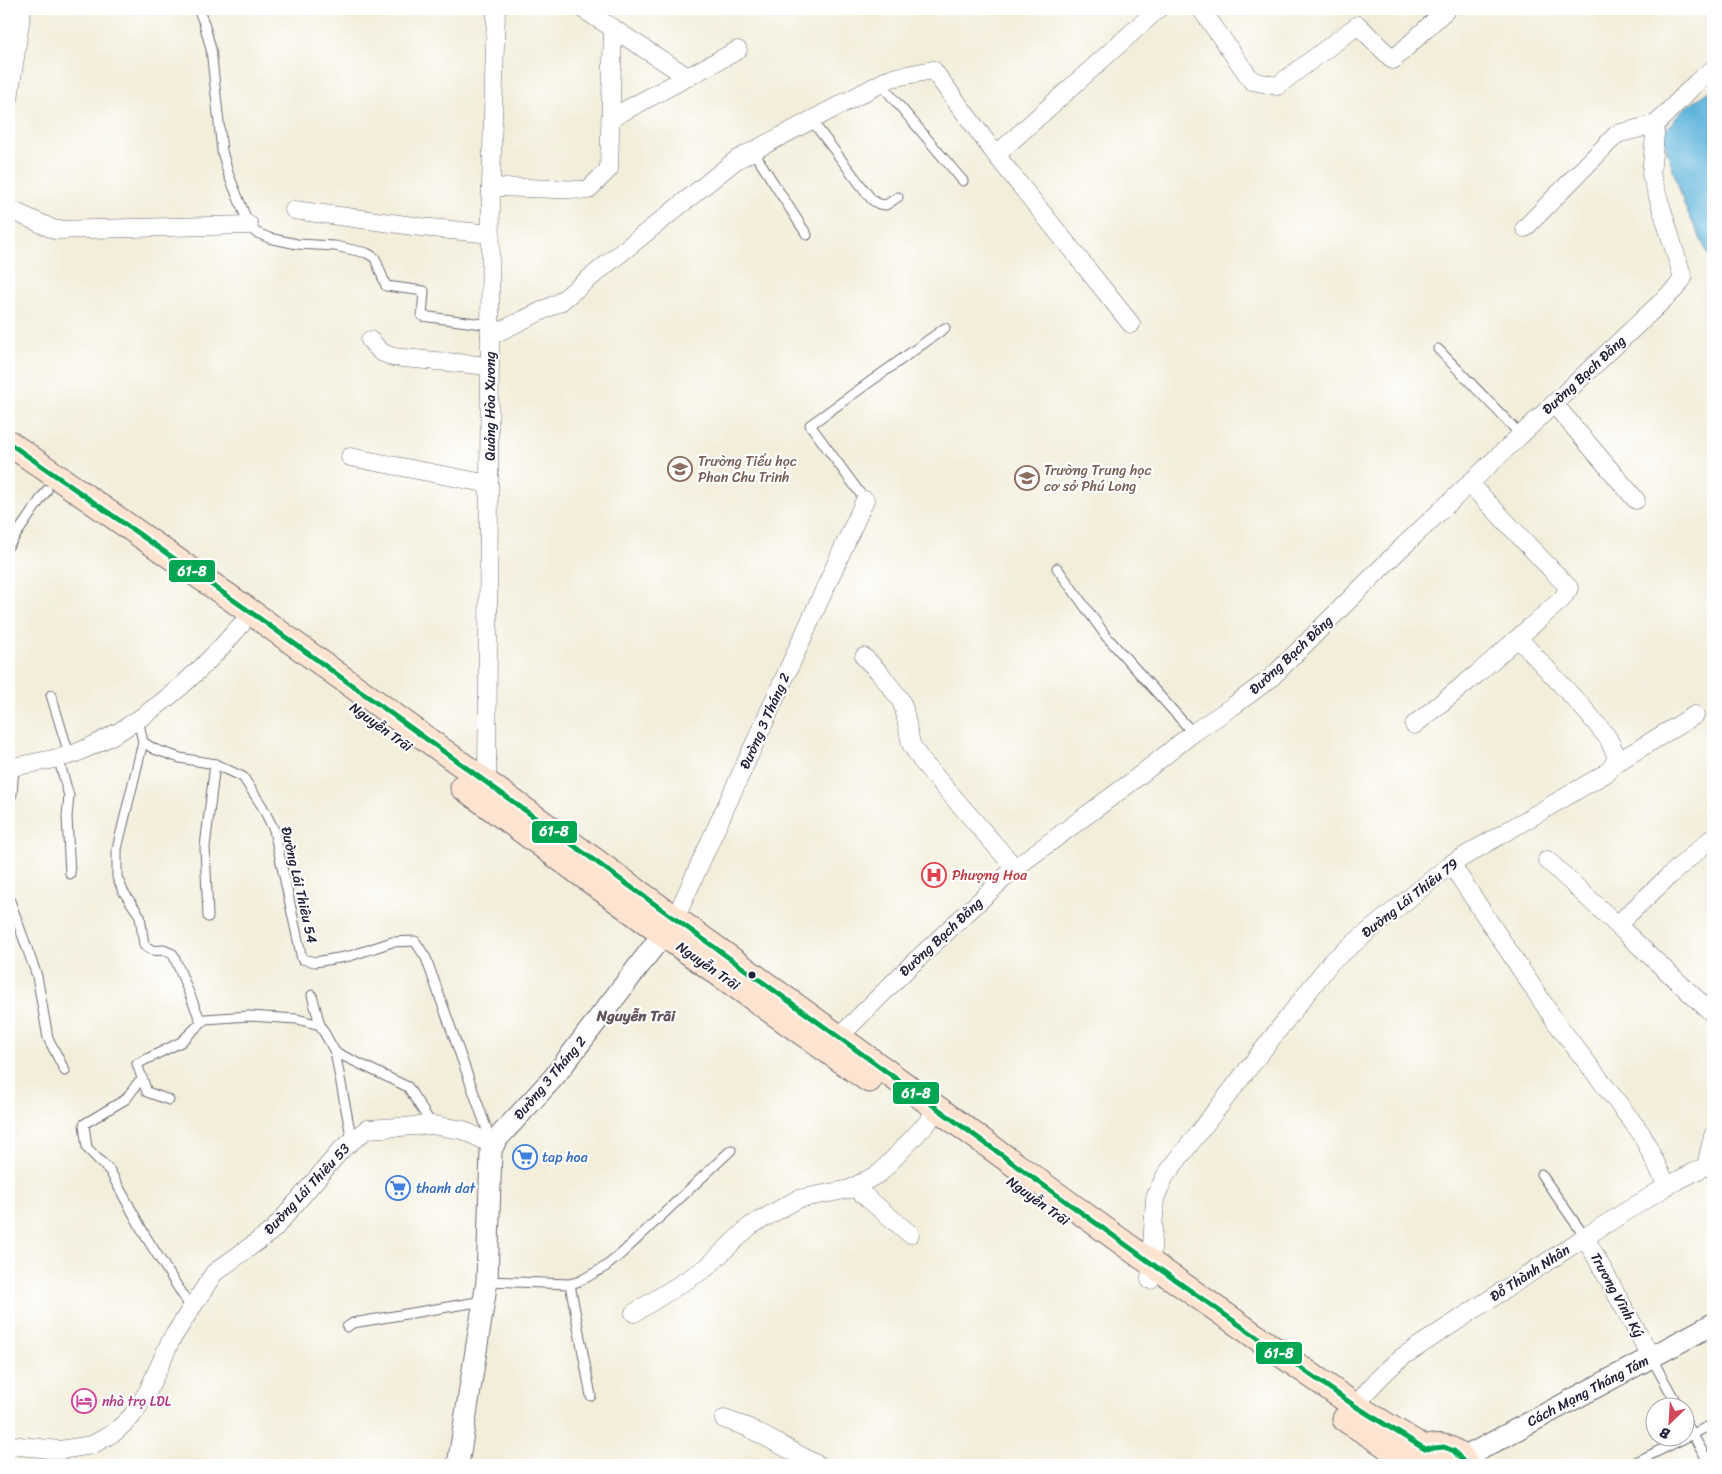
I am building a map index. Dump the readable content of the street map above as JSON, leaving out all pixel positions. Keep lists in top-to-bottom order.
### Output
{
  "streets": {
    "main road": ["Nguyễn Trãi"],
    "street": [
      "Đường Bạch Đằng",
      "Quảng Hòa Xương",
      "Đường 3 Tháng 2",
      "Đường Lái Thiêu 79",
      "Đường Lái Thiêu 53",
      "Đỗ Thành Nhân",
      "Trương Vĩnh Ký",
      "Cách Mạng Tháng Tám"
    ],
    "lane": ["Đường Lái Thiêu 54"]
  },
  "crossings": [
    ["Đường Bạch Đằng", "Nguyễn Trãi"],
    ["Quảng Hòa Xương", "Nguyễn Trãi"],
    ["Đường 3 Tháng 2", "Nguyễn Trãi"],
    ["Đường 3 Tháng 2", "Đường Lái Thiêu 54"],
    ["Đường 3 Tháng 2", "Đường Lái Thiêu 53"],
    ["Nguyễn Trãi", "Đường Lái Thiêu 79"],
    ["Nguyễn Trãi", "Đỗ Thành Nhân"],
    ["Đường Lái Thiêu 54", "Đường Lái Thiêu 53"],
    ["Đỗ Thành Nhân", "Trương Vĩnh Ký"],
    ["Trương Vĩnh Ký", "Cách Mạng Tháng Tám"]
  ],
  "districts": ["Nguyễn Trãi"],
  "places": {
    "school or university": ["Trường Tiểu học Phan Chu Trinh", "Trường Trung học cơ sở Phú Long"],
    "hospital": ["Phượng Hoa"],
    "supermarket": ["tap hoa", "thanh dat"],
    "hotel": ["nhà trọ LDL"]
  },
  "lines": ["transit line 61-8"],
  "north": "bottom left"
}
